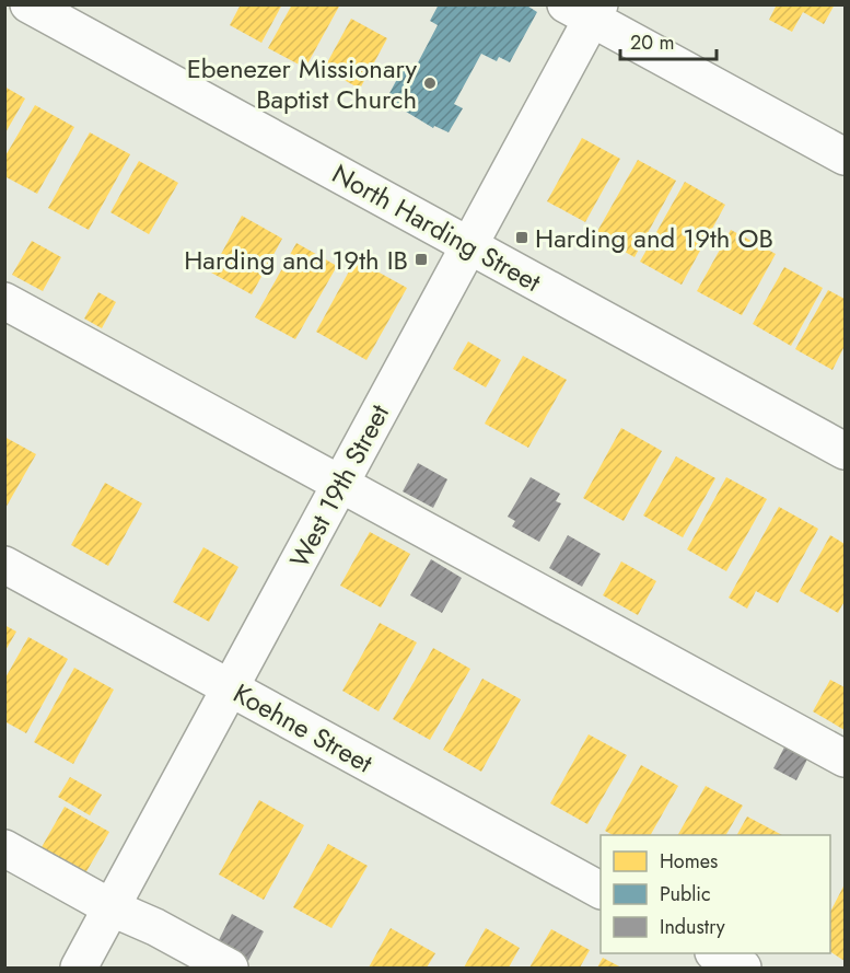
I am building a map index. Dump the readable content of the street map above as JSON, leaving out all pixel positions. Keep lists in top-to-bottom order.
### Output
{
  "streets": {
    "street": ["North Harding Street", "West 19th Street", "Koehne Street"]
  },
  "crossings": [
    ["North Harding Street", "West 19th Street"],
    ["West 19th Street", "Koehne Street"]
  ],
  "places": {
    "other": ["Ebenezer Missionary Baptist Church"],
    "transit": ["Harding and 19th OB", "Harding and 19th IB"]
  },
  "legend": ["Homes", "Public", "Industry"],
  "scale_bar": "20 m"
}
